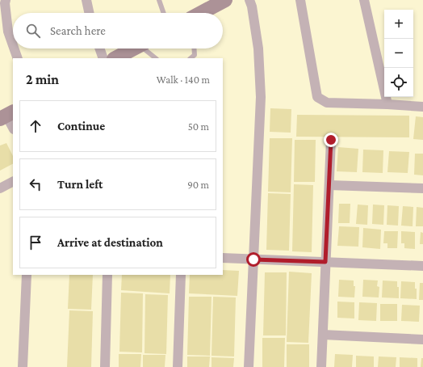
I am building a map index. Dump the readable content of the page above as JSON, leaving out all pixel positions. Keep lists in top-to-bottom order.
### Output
{
  "page": {
    "map_buttons": ["+", "−"],
    "search": "Search here",
    "heading": ["2 min", "Walk · 140 m"],
    "list": [
      ["Continue", "50 m"],
      ["Turn left", "90 m"],
      "Arrive at destination"
    ]
  }
}
